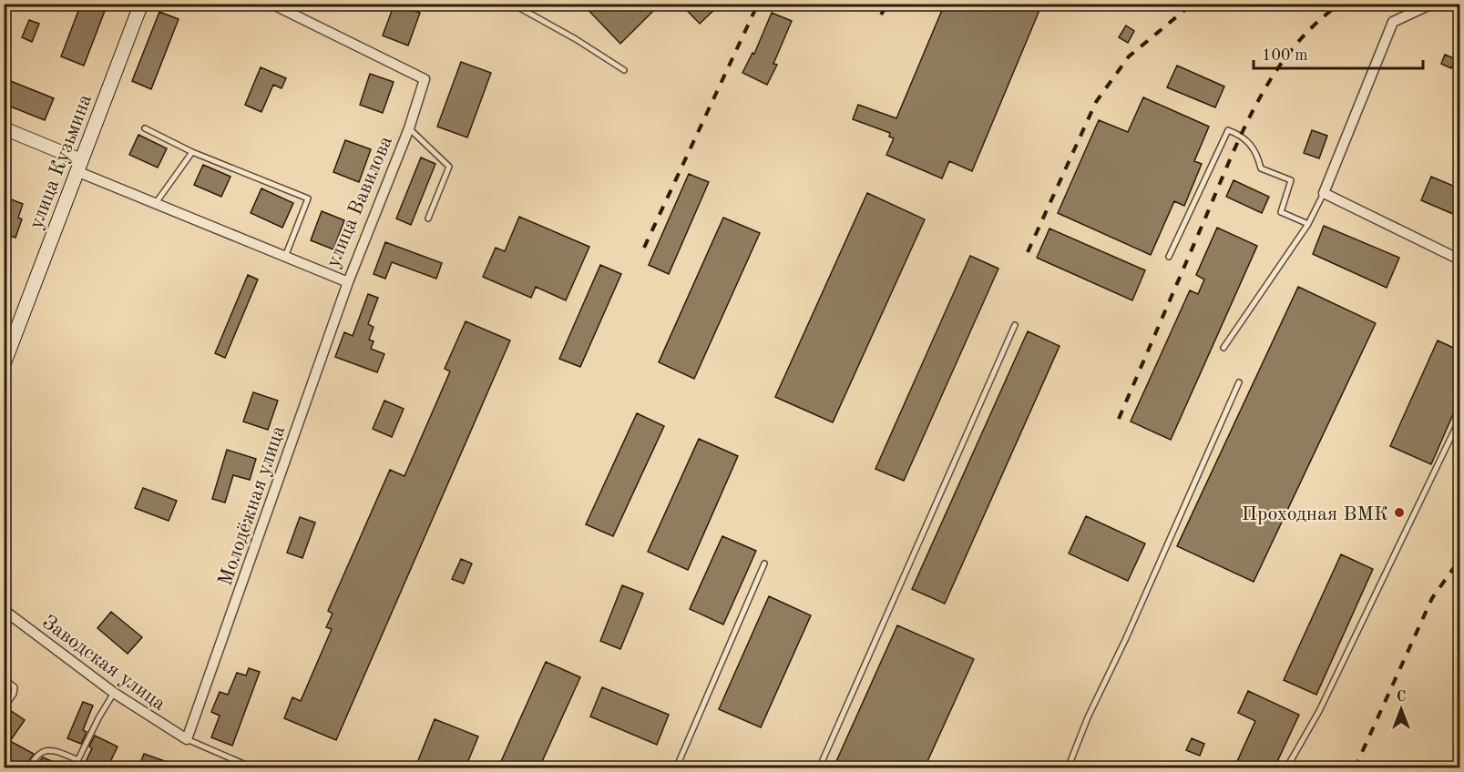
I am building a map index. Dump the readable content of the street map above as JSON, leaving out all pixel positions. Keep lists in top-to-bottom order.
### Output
{
  "streets": {
    "main road": ["улица Кузьмина"],
    "street": ["улица Вавилова", "Молодёжная улица", "Заводская улица"]
  },
  "crossings": [
    ["улица Кузьмина", "улица Вавилова"],
    ["улица Вавилова", "Молодёжная улица"],
    ["Молодёжная улица", "Заводская улица"]
  ],
  "places": ["Проходная ВМК"],
  "scale_bar": "100 m",
  "north": "top"
}
